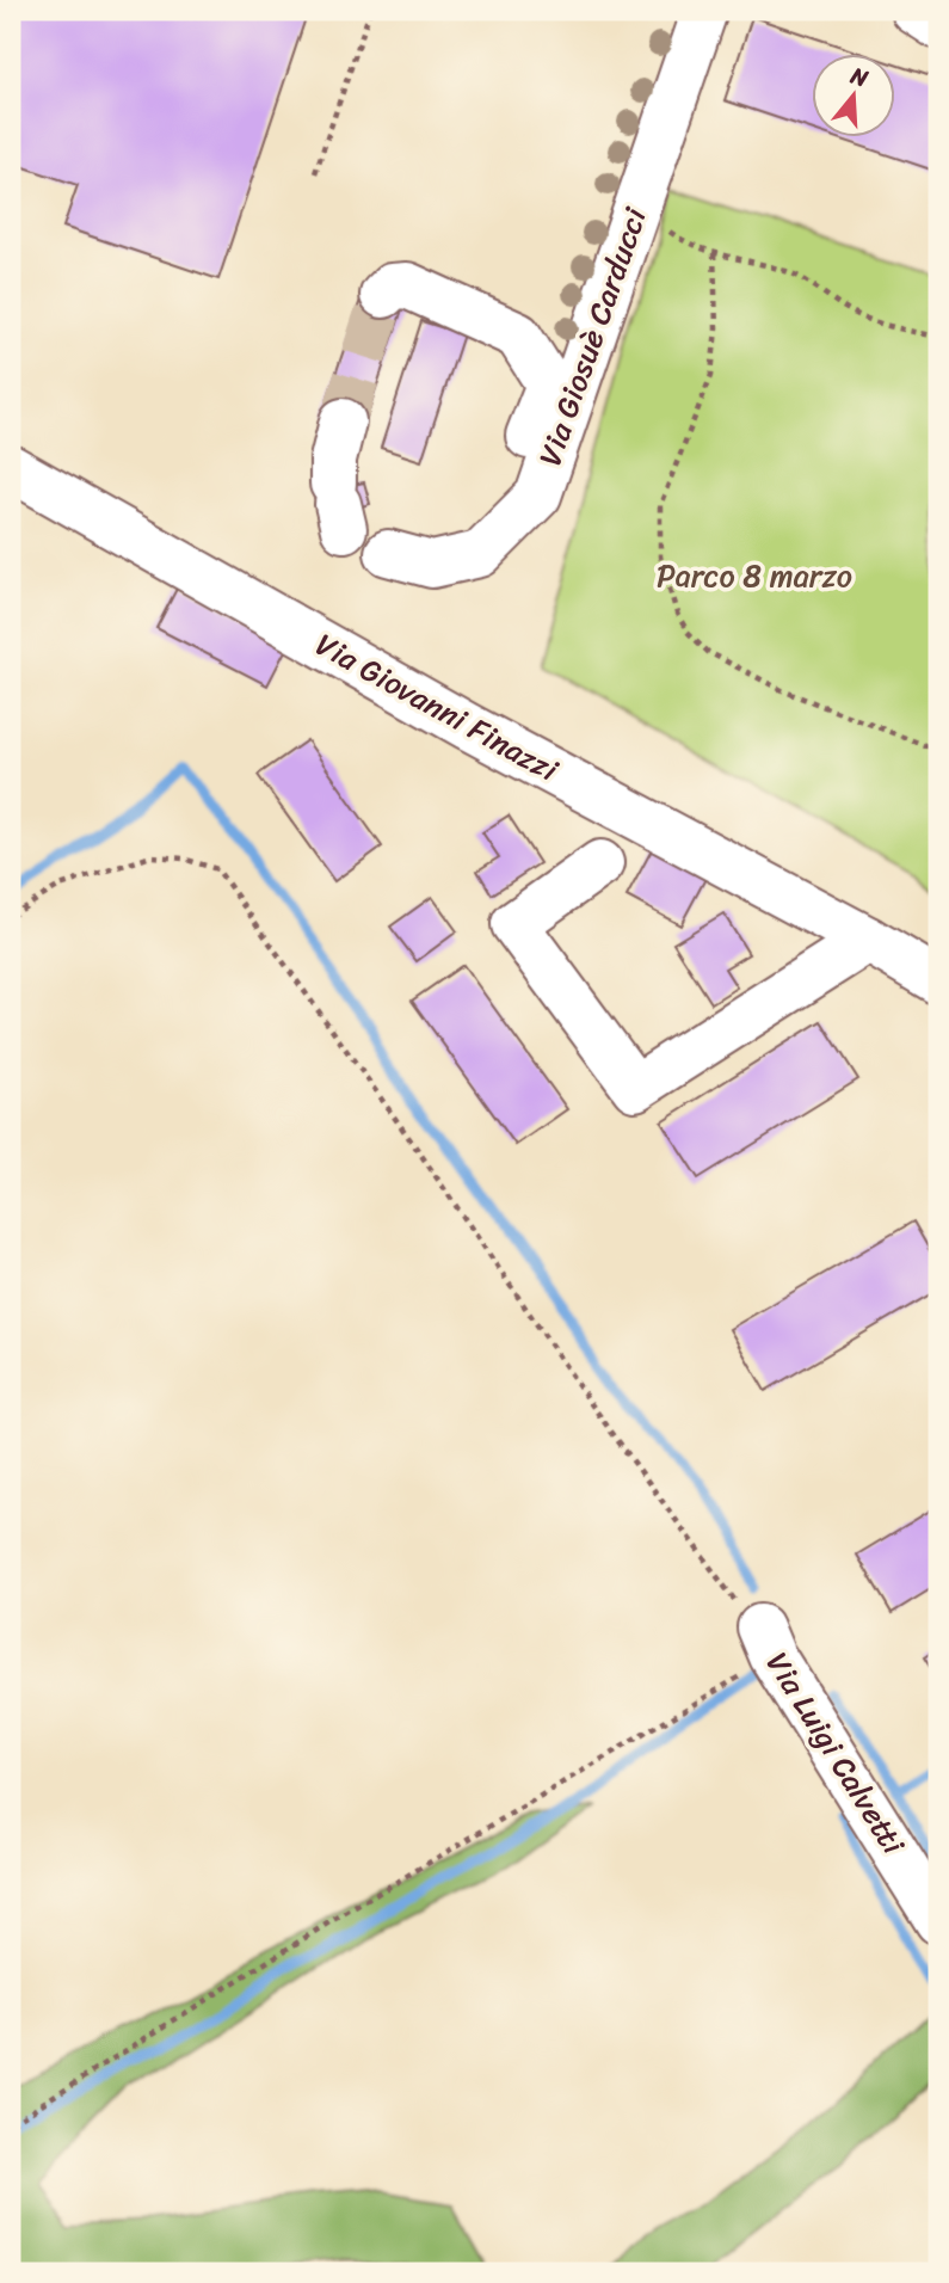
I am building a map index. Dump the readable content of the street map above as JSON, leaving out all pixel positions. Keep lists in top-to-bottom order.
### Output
{
  "streets": {
    "street": ["Via Giosuè Carducci", "Via Giovanni Finazzi", "Via Luigi Calvetti"]
  },
  "parks": ["Parco 8 marzo"],
  "north": "top"
}
